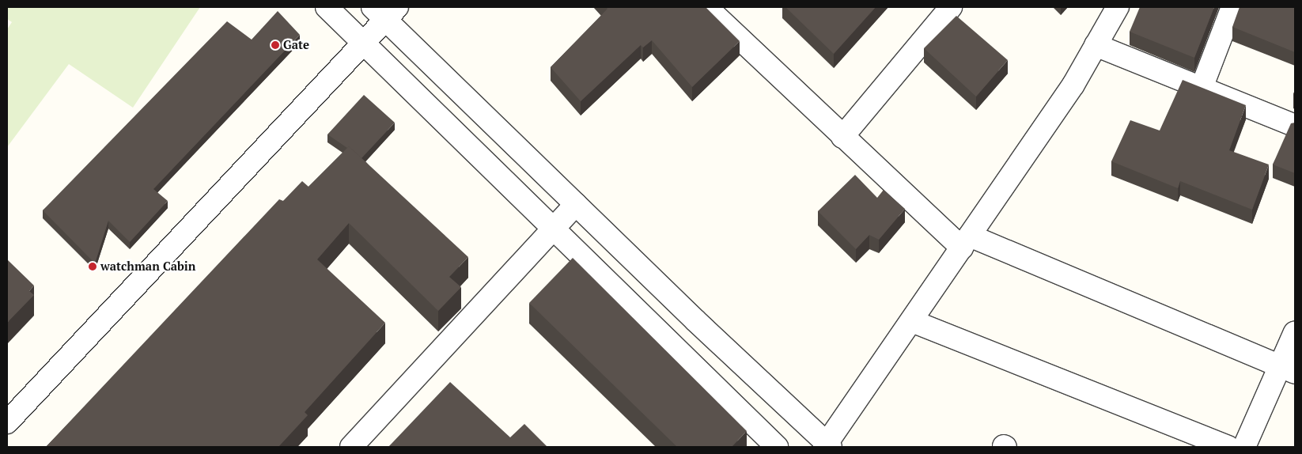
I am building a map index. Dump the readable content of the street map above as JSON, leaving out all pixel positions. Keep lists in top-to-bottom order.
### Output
{
  "places": ["Gate", "watchman Cabin"]
}
